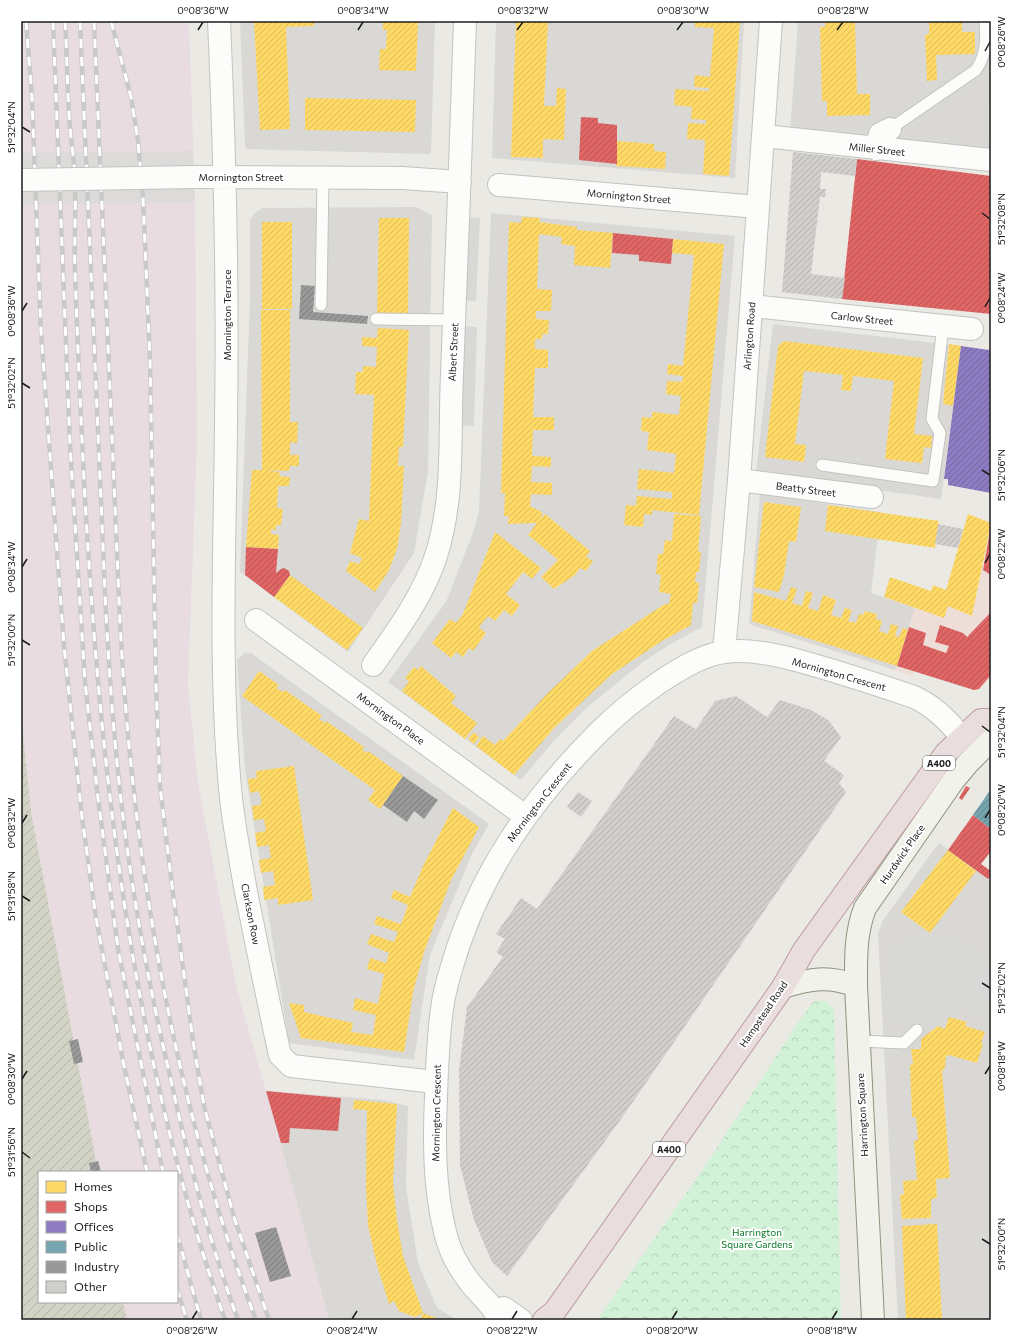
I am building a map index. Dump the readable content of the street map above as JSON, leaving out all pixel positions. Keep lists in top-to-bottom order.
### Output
{
  "streets": {
    "highway": ["A400", "Hampstead Road"],
    "street": [
      "Miller Street",
      "Mornington Street",
      "Mornington Terrace",
      "Carlow Street",
      "Arlington Road",
      "Albert Street",
      "Beatty Street",
      "Mornington Crescent",
      "Mornington Place",
      "Hurdwick Place",
      "Clarkson Row",
      "Harrington Square"
    ]
  },
  "crossings": [
    ["Miller Street", "Arlington Road"],
    ["Mornington Street", "Mornington Terrace"],
    ["Mornington Street", "Arlington Road"],
    ["Mornington Street", "Albert Street"],
    ["Mornington Terrace", "Clarkson Row"],
    ["Carlow Street", "Arlington Road"],
    ["Arlington Road", "Beatty Street"],
    ["Arlington Road", "Mornington Crescent"],
    ["Mornington Crescent", "Mornington Place"],
    ["Mornington Crescent", "Clarkson Row"],
    ["Mornington Crescent", "Hampstead Road"],
    ["Hurdwick Place", "Harrington Square"]
  ],
  "parks": ["Harrington Square Gardens"],
  "legend": [
    "Homes",
    "Shops",
    "Offices",
    "Public",
    "Industry",
    "Other"
  ],
  "coordinates": [
    "0°08'36\"W",
    "0°08'34\"W",
    "0°08'32\"W",
    "0°08'30\"W",
    "0°08'28\"W",
    "0°08'26\"W",
    "51°32'04\"N",
    "51°32'08\"N",
    "0°08'24\"W",
    "51°32'02\"N",
    "51°32'06\"N",
    "0°08'22\"W",
    "51°32'00\"N",
    "0°08'20\"W",
    "51°31'58\"N",
    "0°08'18\"W",
    "51°31'56\"N"
  ]
}
